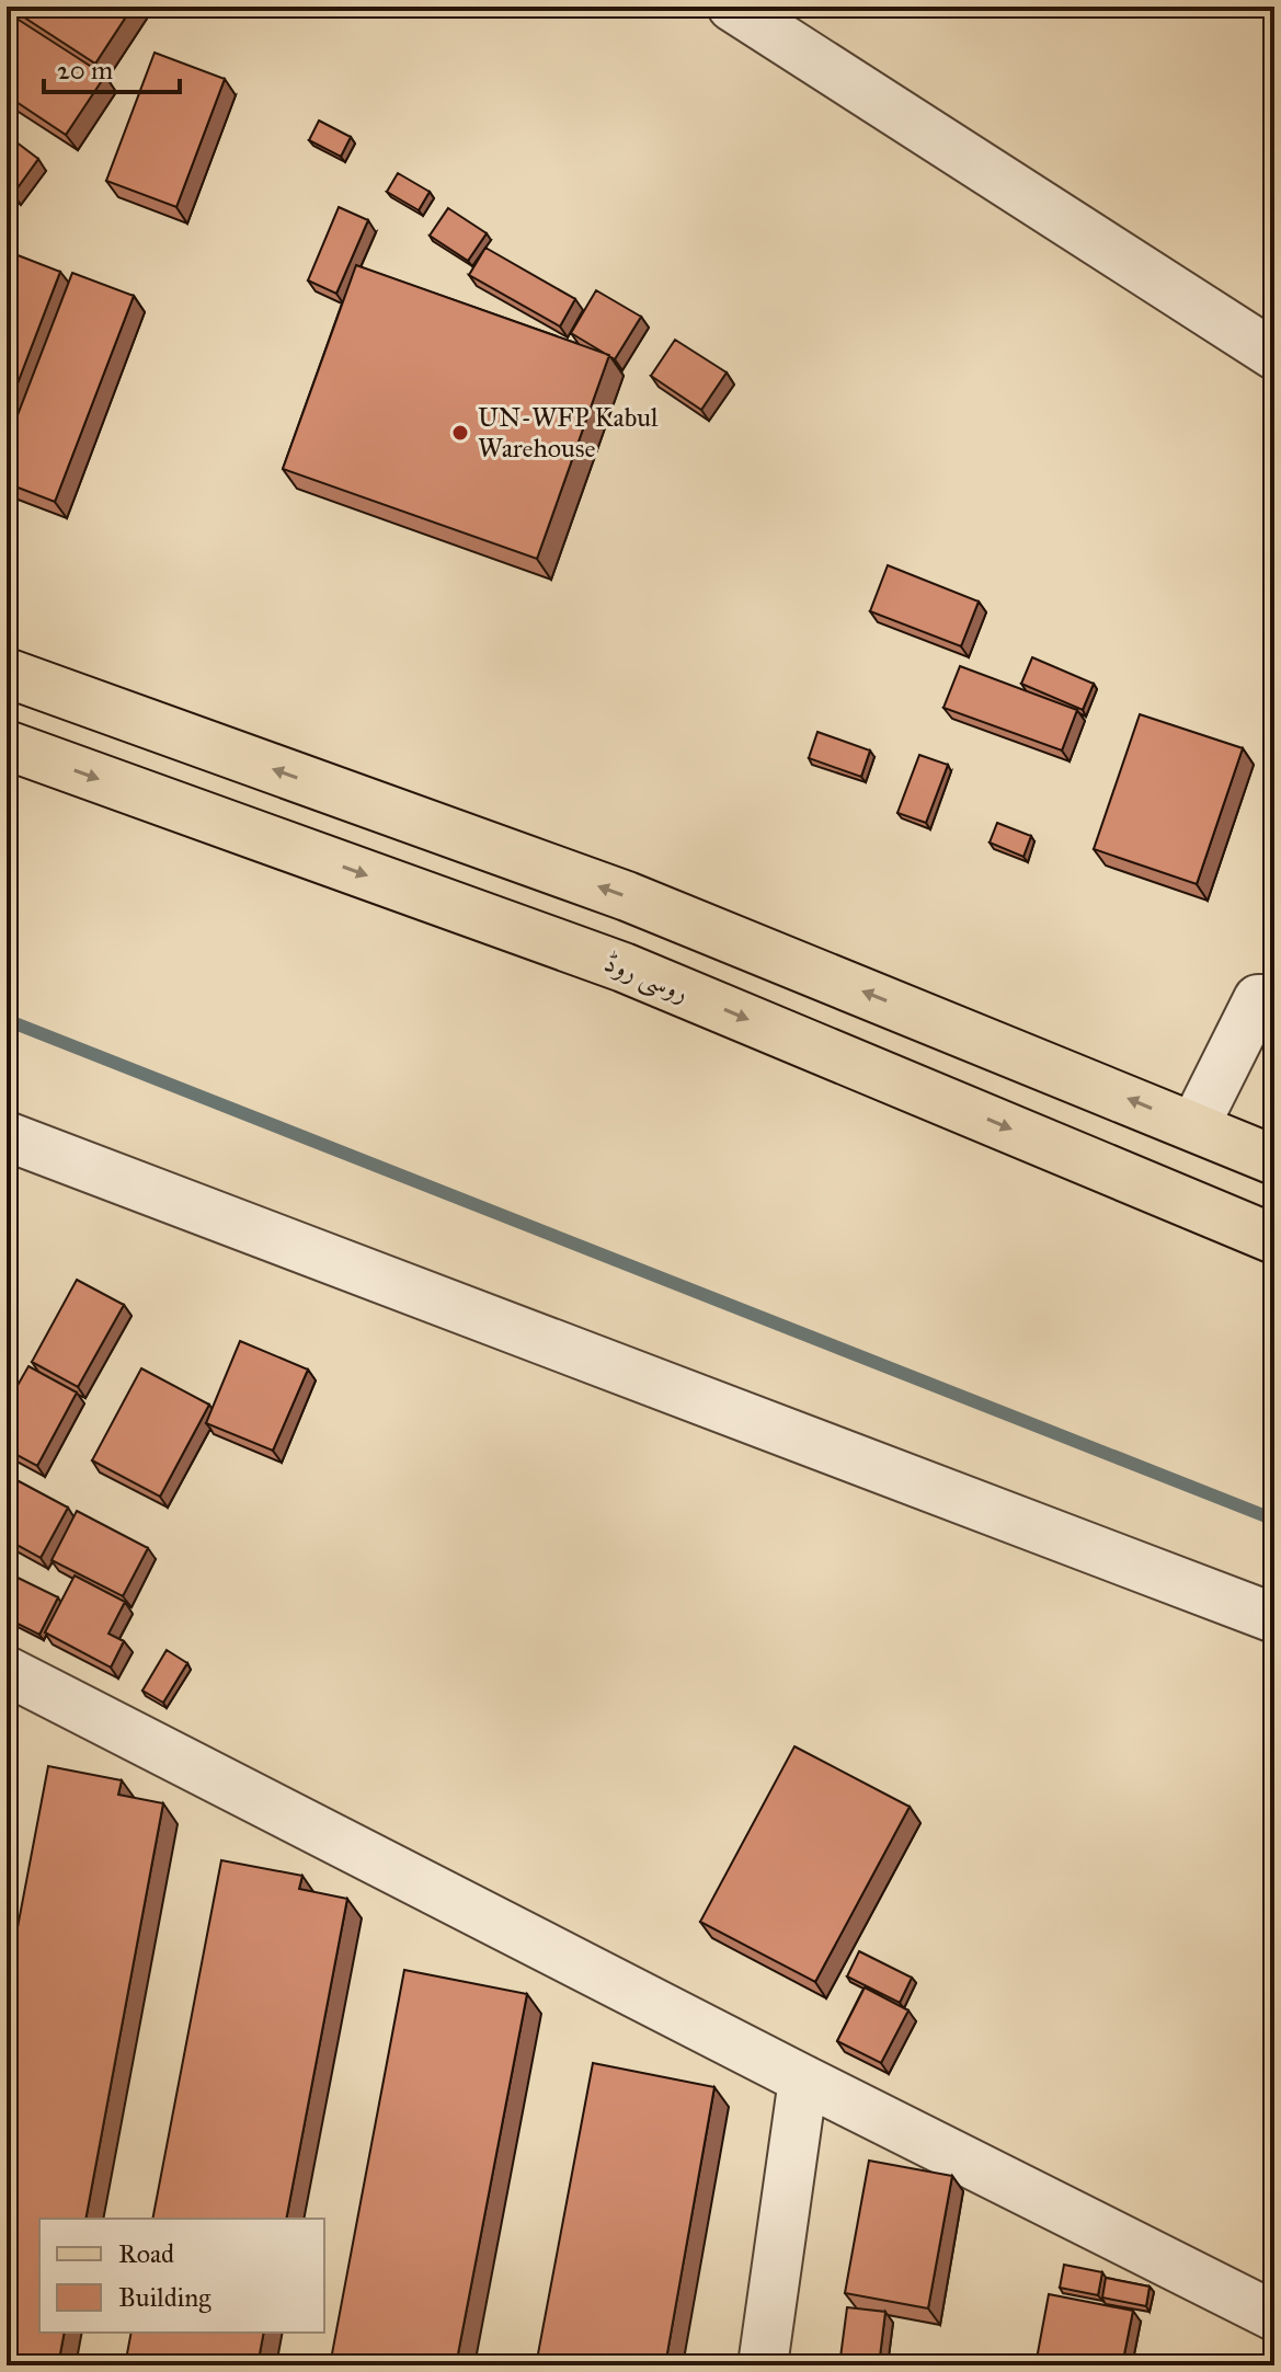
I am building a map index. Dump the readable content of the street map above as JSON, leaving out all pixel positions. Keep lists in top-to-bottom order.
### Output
{
  "streets": {
    "main road": ["روسی روڈ"]
  },
  "places": ["UN-WFP Kabul Warehouse"],
  "legend": ["Road", "Building"],
  "scale_bar": "20 m"
}
